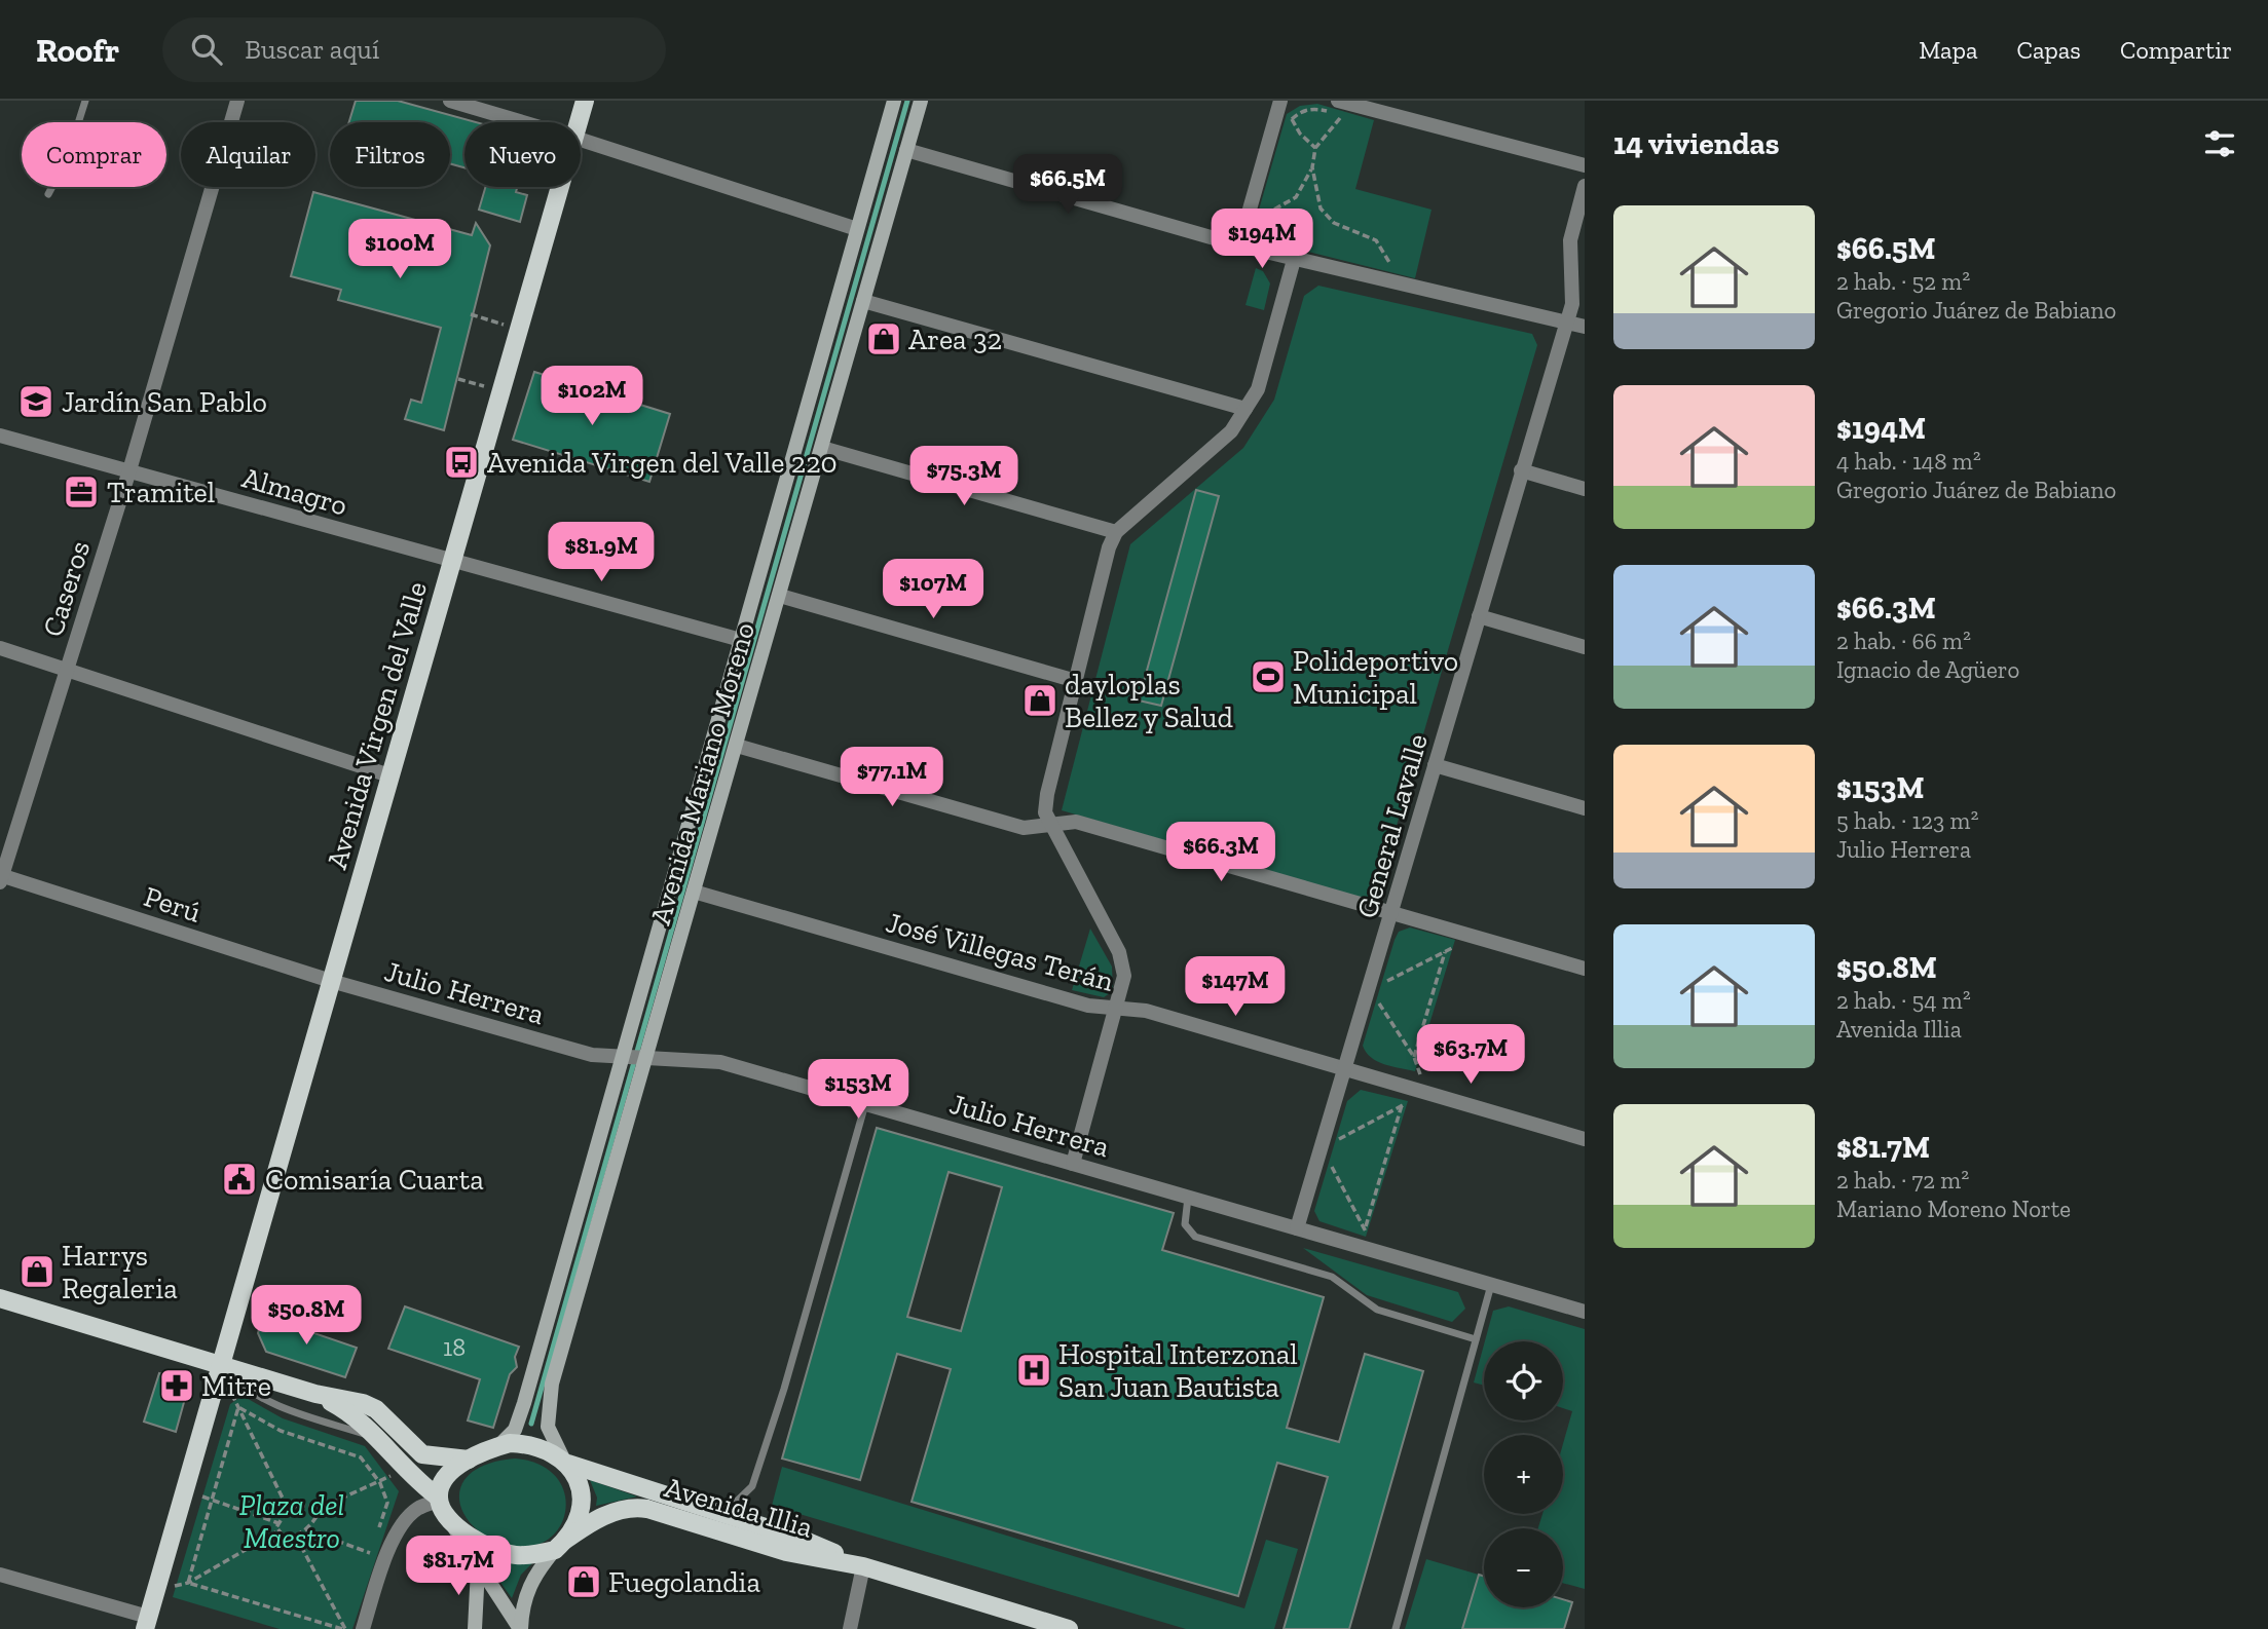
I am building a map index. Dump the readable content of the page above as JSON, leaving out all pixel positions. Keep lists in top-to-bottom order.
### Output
{
  "streets": {
    "main road": ["Avenida Virgen del Valle", "Avenida Mariano Moreno", "Avenida Illia"],
    "street": [
      "Almagro",
      "Caseros",
      "General Lavalle",
      "Perú",
      "José Villegas Terán",
      "Julio Herrera"
    ]
  },
  "crossings": [
    ["Almagro", "Caseros"],
    ["Almagro", "Avenida Virgen del Valle"],
    ["Almagro", "Avenida Mariano Moreno"],
    ["Caseros", "Perú"],
    ["Avenida Virgen del Valle", "Perú"],
    ["Avenida Virgen del Valle", "Julio Herrera"],
    ["Avenida Mariano Moreno", "José Villegas Terán"],
    ["Avenida Mariano Moreno", "Julio Herrera"],
    ["Avenida Mariano Moreno", "Avenida Illia"],
    ["General Lavalle", "José Villegas Terán"],
    ["General Lavalle", "Julio Herrera"],
    ["Perú", "Julio Herrera"]
  ],
  "parks": ["Plaza del Maestro"],
  "places": {
    "shop": [
      "Area 32",
      "dayloplas Bellez y Salud",
      "Harrys Regaleria",
      "Fuegolandia"
    ],
    "school or university": ["Jardín San Pablo"],
    "bus stop": ["Avenida Virgen del Valle 220"],
    "office": ["Tramitel"],
    "sports": ["Polideportivo Municipal"],
    "public building": ["Comisaría Cuarta"],
    "hospital": ["Hospital Interzonal San Juan Bautista"],
    "pharmacy": ["Mitre"]
  },
  "house_numbers": ["18"],
  "page": {
    "header": "Roofr",
    "search": "Buscar aquí",
    "nav": ["Mapa", "Capas", "Compartir"],
    "heading": "14 viviendas",
    "chip": [
      "Comprar",
      "Alquilar",
      "Filtros",
      "Nuevo"
    ],
    "price": [
      "$66.5M",
      "$194M",
      "$100M",
      "$102M",
      "$75.3M",
      "$81.9M",
      "$107M",
      "$77.1M",
      "$66.3M",
      "$147M",
      "$63.7M",
      "$153M",
      "$50.8M",
      "$81.7M"
    ],
    "list": [
      {
        "name": "$66.5M",
        "note": "2 hab. · 52 m² · Gregorio Juárez de Babiano"
      },
      {
        "name": "$194M",
        "note": "4 hab. · 148 m² · Gregorio Juárez de Babiano"
      },
      {
        "name": "$66.3M",
        "note": "2 hab. · 66 m² · Ignacio de Agüero"
      },
      {
        "name": "$153M",
        "note": "5 hab. · 123 m² · Julio Herrera"
      },
      {
        "name": "$50.8M",
        "note": "2 hab. · 54 m² · Avenida Illia"
      },
      {
        "name": "$81.7M",
        "note": "2 hab. · 72 m² · Mariano Moreno Norte"
      }
    ],
    "map_buttons": ["+", "−"]
  }
}
